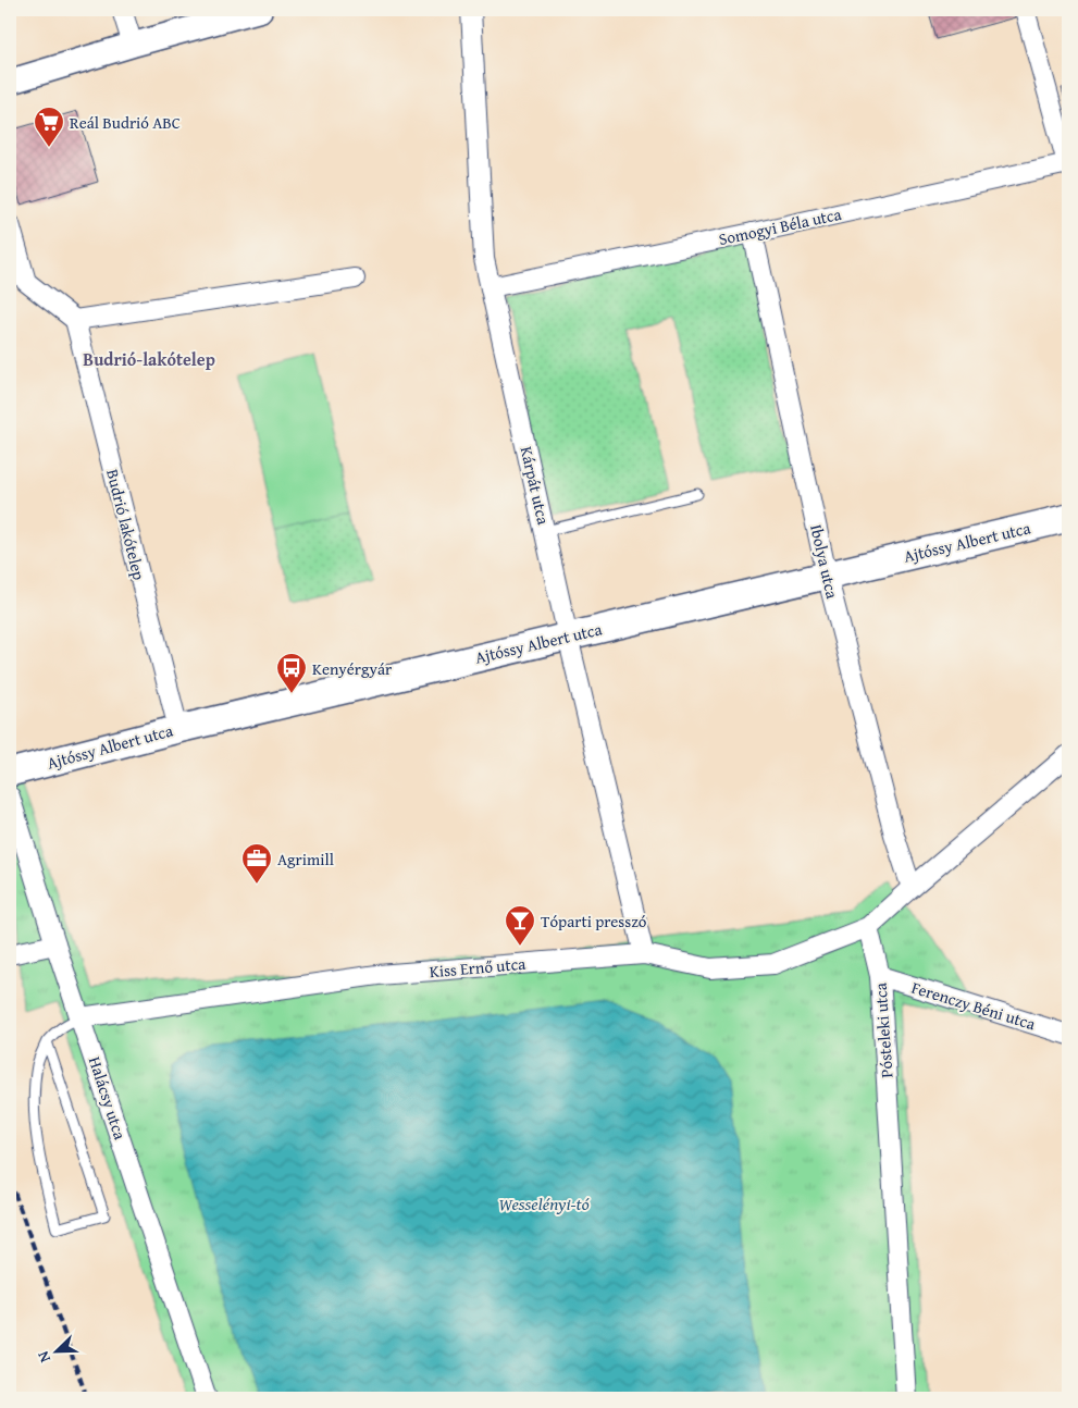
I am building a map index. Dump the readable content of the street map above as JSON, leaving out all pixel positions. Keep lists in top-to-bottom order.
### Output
{
  "streets": {
    "main road": ["Ajtóssy Albert utca"],
    "street": [
      "Somogyi Béla utca",
      "Kárpát utca",
      "Budrió lakótelep",
      "Ibolya utca",
      "Kiss Ernő utca",
      "Ferenczy Béni utca",
      "Pósteleki utca",
      "Halácsy utca"
    ]
  },
  "crossings": [
    ["Somogyi Béla utca", "Kárpát utca"],
    ["Somogyi Béla utca", "Ibolya utca"],
    ["Kárpát utca", "Ajtóssy Albert utca"],
    ["Kárpát utca", "Kiss Ernő utca"],
    ["Budrió lakótelep", "Ajtóssy Albert utca"],
    ["Ajtóssy Albert utca", "Ibolya utca"],
    ["Kiss Ernő utca", "Pósteleki utca"],
    ["Kiss Ernő utca", "Halácsy utca"],
    ["Ferenczy Béni utca", "Pósteleki utca"]
  ],
  "districts": ["Budrió-lakótelep"],
  "water": ["Wesselényi-tó"],
  "places": {
    "supermarket": ["Reál Budrió ABC"],
    "bus stop": ["Kenyérgyár"],
    "office": ["Agrimill"],
    "bar": ["Tóparti presszó"]
  },
  "north": "bottom left"
}
